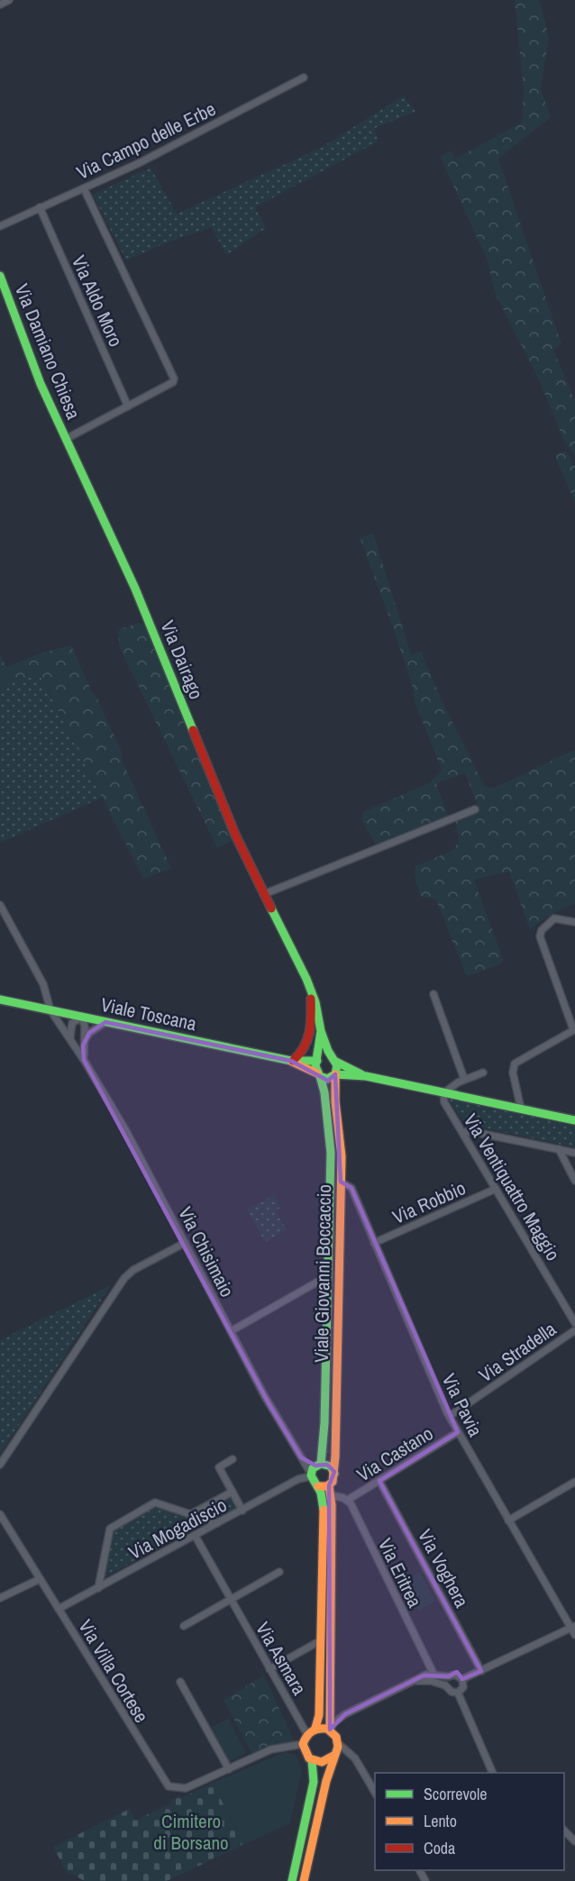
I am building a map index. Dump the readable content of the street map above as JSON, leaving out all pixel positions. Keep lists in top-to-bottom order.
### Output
{
  "streets": {
    "street": [
      "Via Campo delle Erbe",
      "Via Aldo Moro",
      "Via Damiano Chiesa",
      "Via Dairago",
      "Viale Toscana",
      "Via Ventiquattro Maggio",
      "Via Robbio",
      "Via Chisimaio",
      "Viale Giovanni Boccaccio",
      "Via Stradella",
      "Via Pavia",
      "Via Castano",
      "Via Mogadiscio",
      "Via Voghera",
      "Via Eritrea",
      "Via Asmara",
      "Via Villa Cortese"
    ]
  },
  "crossings": [
    ["Via Campo delle Erbe", "Via Aldo Moro"],
    ["Via Damiano Chiesa", "Via Dairago"],
    ["Viale Toscana", "Via Chisimaio"],
    ["Viale Toscana", "Viale Giovanni Boccaccio"],
    ["Via Ventiquattro Maggio", "Via Robbio"],
    ["Via Robbio", "Via Pavia"],
    ["Via Chisimaio", "Viale Giovanni Boccaccio"],
    ["Via Chisimaio", "Via Mogadiscio"],
    ["Viale Giovanni Boccaccio", "Via Pavia"],
    ["Viale Giovanni Boccaccio", "Via Mogadiscio"],
    ["Via Stradella", "Via Pavia"],
    ["Via Pavia", "Via Castano"],
    ["Via Castano", "Via Voghera"],
    ["Via Castano", "Via Eritrea"],
    ["Via Mogadiscio", "Via Asmara"],
    ["Via Mogadiscio", "Via Villa Cortese"],
    ["Via Asmara", "Via Villa Cortese"]
  ],
  "parks": ["Cimitero di Borsano"],
  "legend": ["Scorrevole", "Lento", "Coda"]
}
